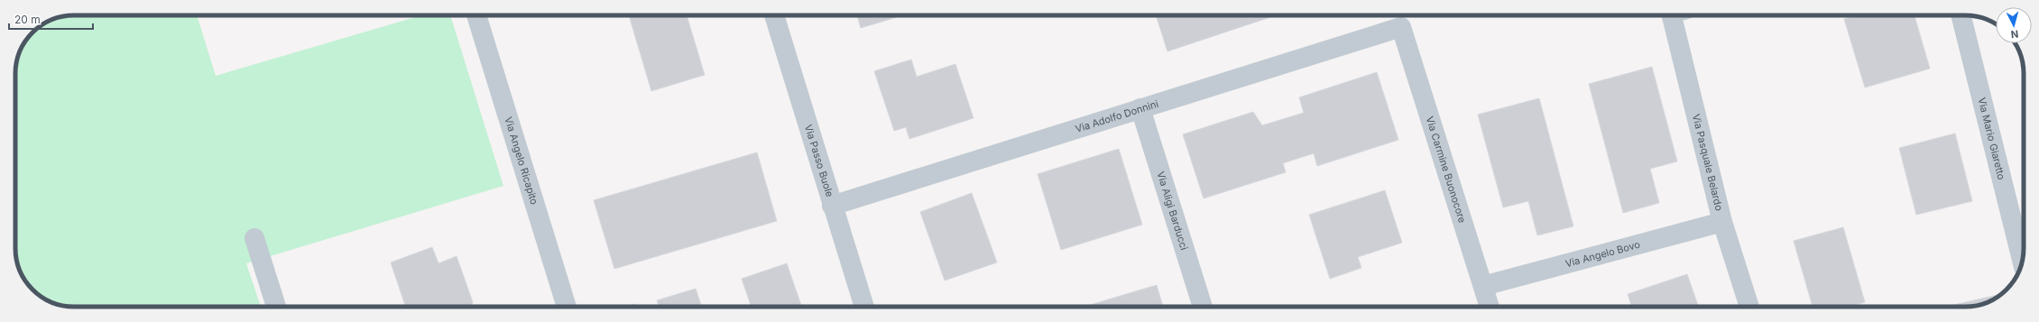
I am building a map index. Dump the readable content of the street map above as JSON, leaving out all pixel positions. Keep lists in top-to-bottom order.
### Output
{
  "streets": {
    "street": [
      "Via Adolfo Donnini",
      "Via Mario Giaretto",
      "Via Angelo Ricapito",
      "Via Passo Buole",
      "Via Pasquale Belardo",
      "Via Carmine Buonocore",
      "Via Aligi Barducci",
      "Via Angelo Bovo"
    ]
  },
  "crossings": [
    ["Via Adolfo Donnini", "Via Passo Buole"],
    ["Via Adolfo Donnini", "Via Carmine Buonocore"],
    ["Via Adolfo Donnini", "Via Aligi Barducci"],
    ["Via Pasquale Belardo", "Via Angelo Bovo"],
    ["Via Carmine Buonocore", "Via Angelo Bovo"]
  ],
  "scale_bar": "20 m",
  "north": "bottom"
}
